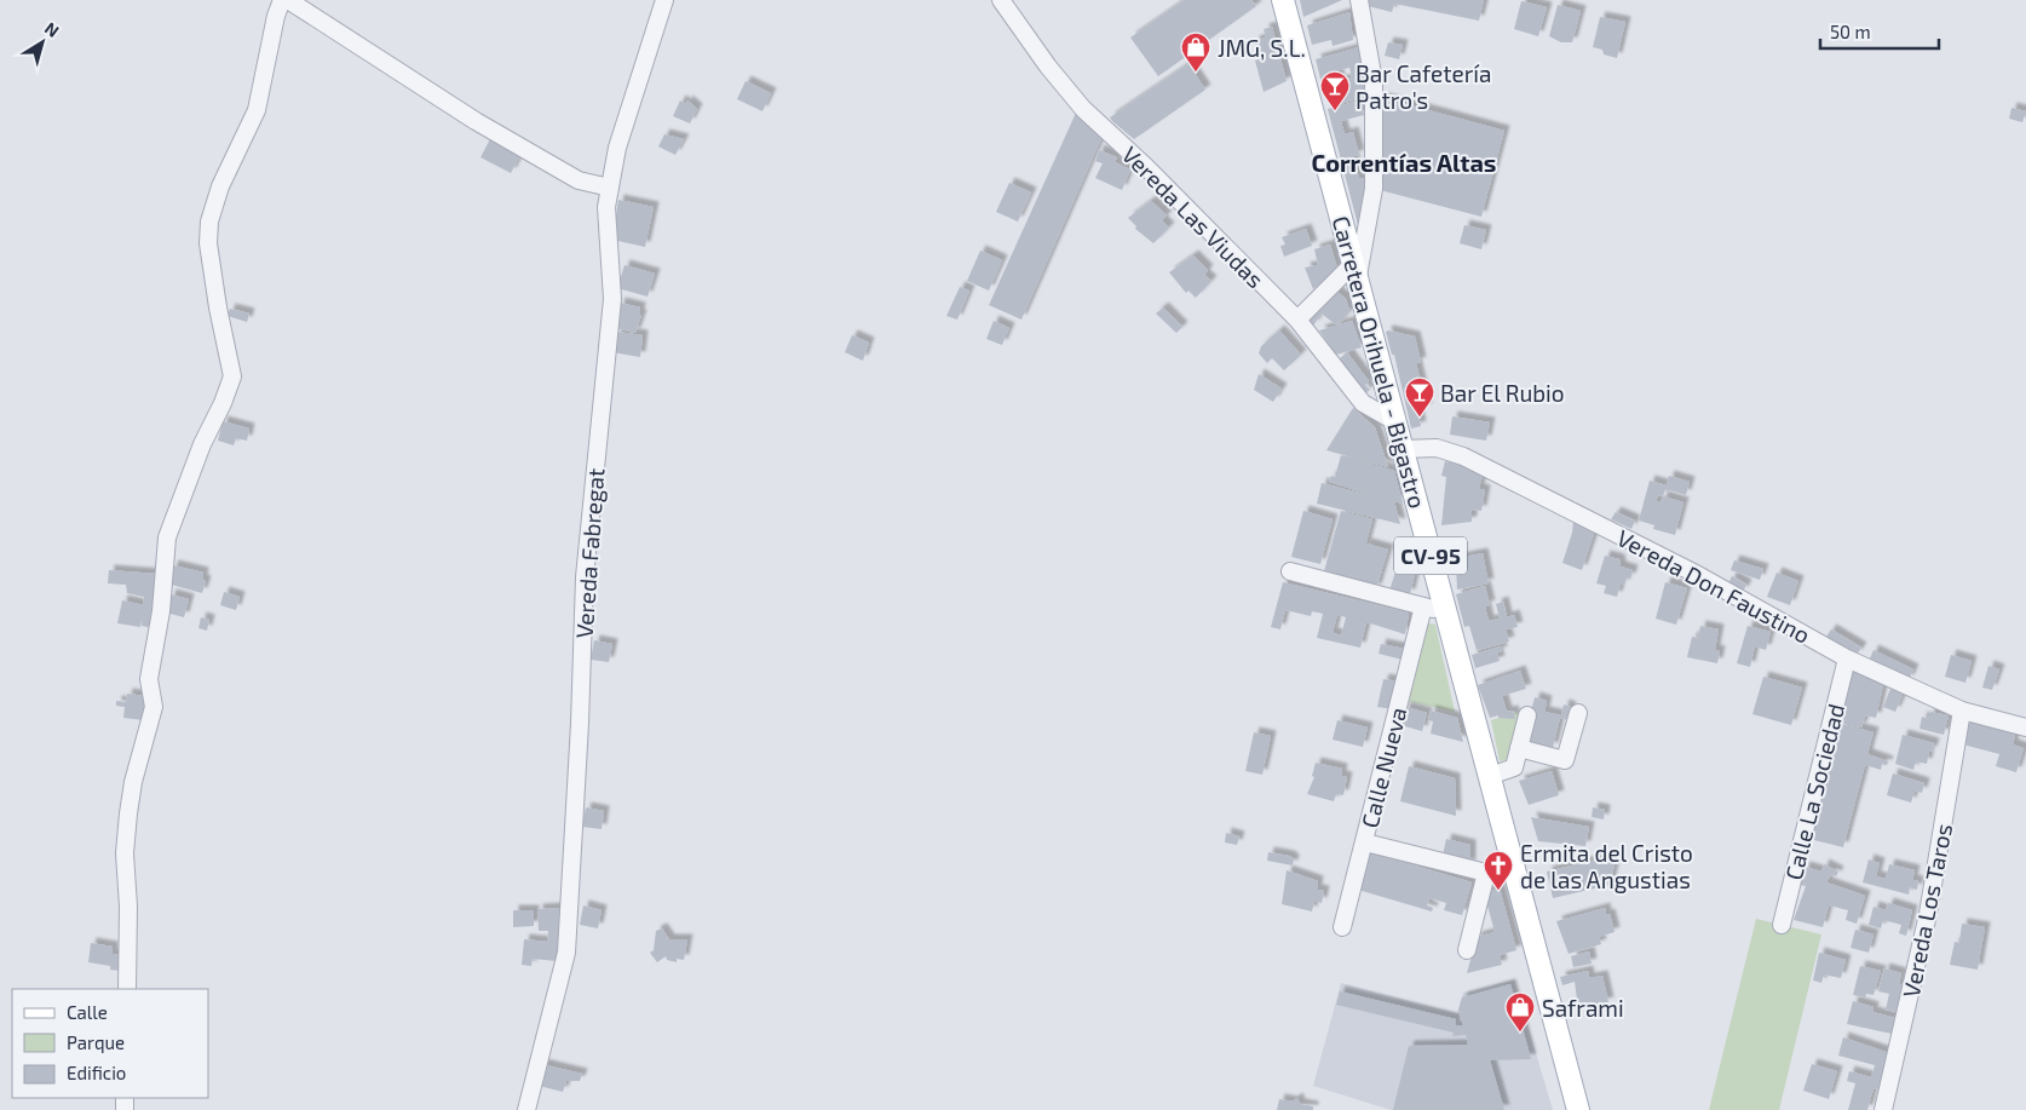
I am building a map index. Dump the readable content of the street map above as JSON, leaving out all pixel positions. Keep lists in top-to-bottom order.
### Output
{
  "streets": {
    "main road": ["Carretera Orihuela - Bigastro", "CV-95"],
    "street": [
      "Vereda Las Viudas",
      "Vereda Fabregat",
      "Vereda Don Faustino",
      "Calle Nueva",
      "Calle La Sociedad",
      "Vereda Los Taros"
    ]
  },
  "crossings": [
    ["Vereda Las Viudas", "Carretera Orihuela - Bigastro"],
    ["Carretera Orihuela - Bigastro", "Vereda Don Faustino"],
    ["Vereda Don Faustino", "Calle La Sociedad"],
    ["Vereda Don Faustino", "Vereda Los Taros"]
  ],
  "districts": ["Correntías Altas"],
  "places": {
    "shop": ["JMG, S.L.", "Saframi"],
    "bar": ["Bar Cafetería Patro's", "Bar El Rubio"],
    "church": ["Ermita del Cristo de las Angustias"]
  },
  "legend": ["Calle", "Parque", "Edificio"],
  "scale_bar": "50 m",
  "north": "top right"
}
